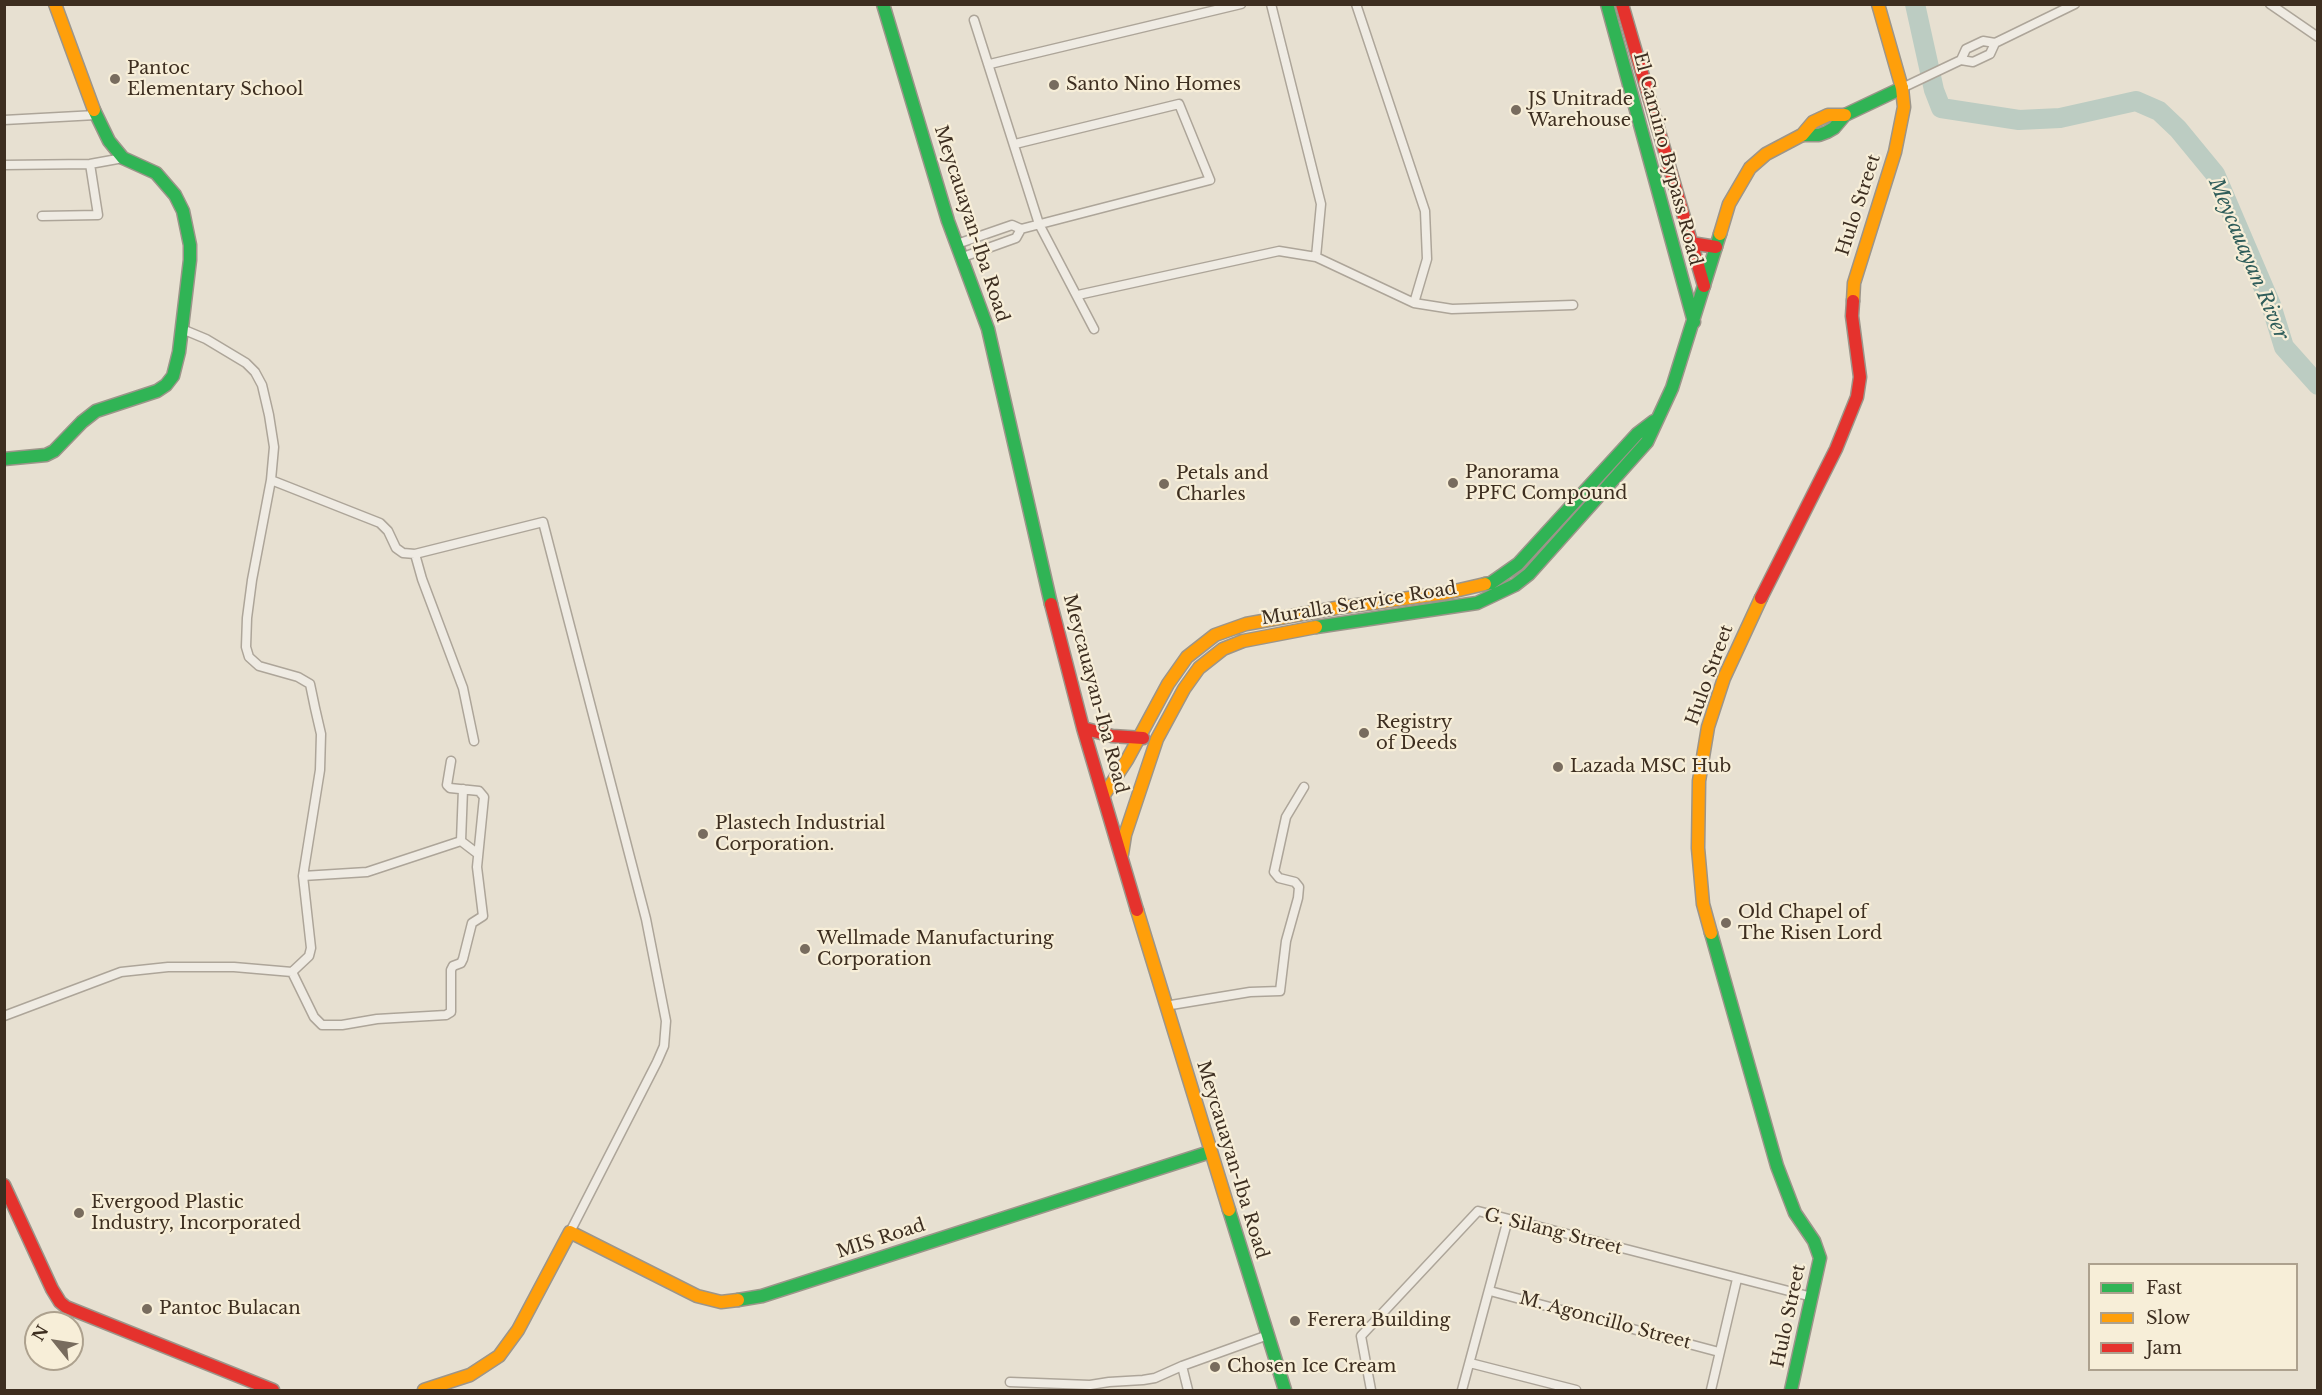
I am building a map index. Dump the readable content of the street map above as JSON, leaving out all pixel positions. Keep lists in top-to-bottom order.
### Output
{
  "streets": {
    "street": [
      "El Camino Bypass Road",
      "Hulo Street",
      "Meycauayan-Iba Road",
      "Muralla Service Road",
      "G. Silang Street",
      "MIS Road",
      "M. Agoncillo Street"
    ]
  },
  "crossings": [
    ["El Camino Bypass Road", "Muralla Service Road"],
    ["Hulo Street", "Muralla Service Road"],
    ["Hulo Street", "G. Silang Street"],
    ["Meycauayan-Iba Road", "Muralla Service Road"],
    ["Meycauayan-Iba Road", "MIS Road"]
  ],
  "water": ["Meycauayan River"],
  "places": [
    "Pantoc Elementary School",
    "Santo Nino Homes",
    "JS Unitrade Warehouse",
    "Panorama PPFC Compound",
    "Petals and Charles",
    "Registry of Deeds",
    "Lazada MSC Hub",
    "Plastech Industrial Corporation.",
    "Old Chapel of The Risen Lord",
    "Wellmade Manufacturing Corporation",
    "Evergood Plastic Industry, Incorporated",
    "Pantoc Bulacan",
    "Ferera Building",
    "Chosen Ice Cream"
  ],
  "legend": ["Fast", "Slow", "Jam"],
  "north": "top left"
}
